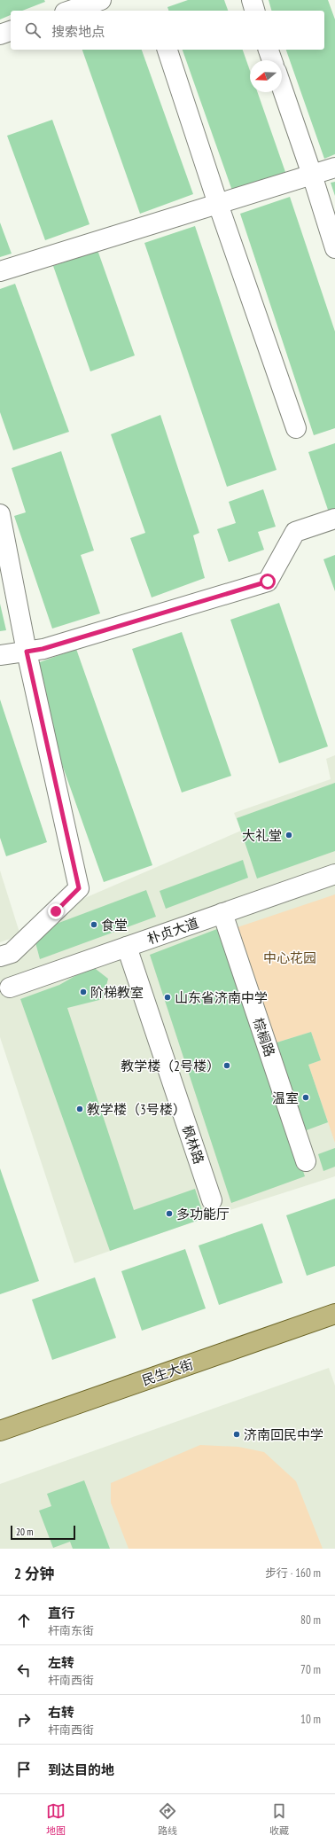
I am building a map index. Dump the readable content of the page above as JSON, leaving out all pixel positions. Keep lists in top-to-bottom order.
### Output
{
  "streets": {
    "main road": ["民生大街"],
    "street": ["朴贞大道", "棕榈路", "枫林路"]
  },
  "crossings": [
    ["朴贞大道", "棕榈路"],
    ["朴贞大道", "枫林路"]
  ],
  "parks": ["中心花园"],
  "places": [
    "大礼堂",
    "食堂",
    "阶梯教室",
    "山东省济南中学",
    "教学楼（2号楼）",
    "温室",
    "教学楼（3号楼）",
    "多功能厅",
    "济南回民中学"
  ],
  "scale_bar": "20 m",
  "north": "left",
  "page": {
    "search": "搜索地点",
    "scale": "20 m",
    "heading": ["2 分钟", "步行 · 160 m"],
    "list": [
      ["直行", "杆南东街", "80 m"],
      ["左转", "杆南西街", "70 m"],
      ["右转", "杆南西街", "10 m"],
      "到达目的地"
    ],
    "nav": ["地图", "路线", "收藏"]
  }
}
